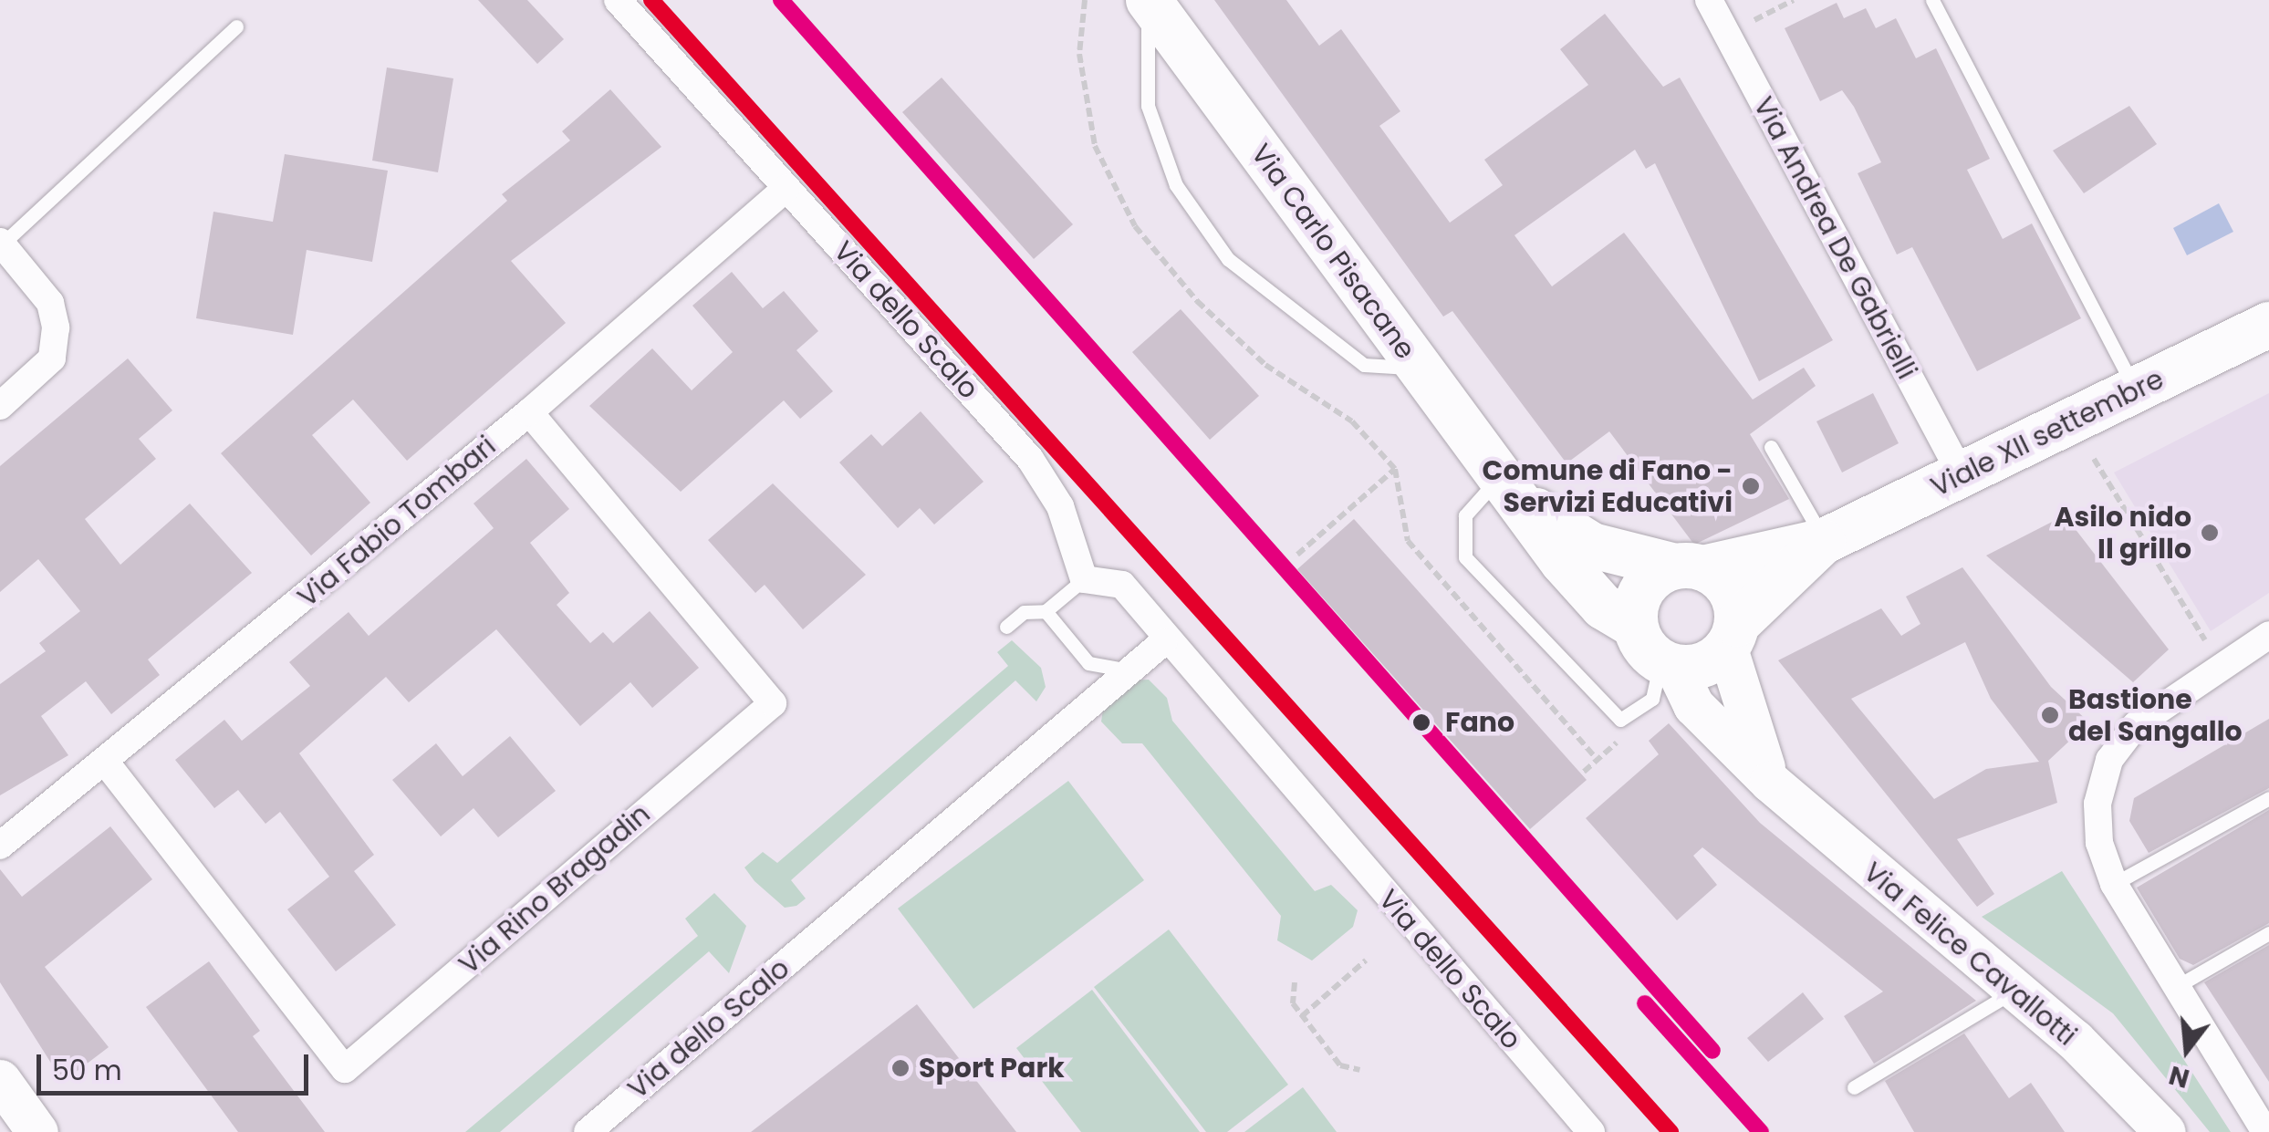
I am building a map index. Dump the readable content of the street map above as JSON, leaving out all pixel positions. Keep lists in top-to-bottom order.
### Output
{
  "streets": {
    "main road": ["Via Carlo Pisacane", "Viale XII settembre"],
    "street": [
      "Via Andrea De Gabrielli",
      "Via dello Scalo",
      "Via Fabio Tombari",
      "Via Rino Bragadin",
      "Via Felice Cavallotti"
    ]
  },
  "crossings": [
    ["Via Andrea De Gabrielli", "Viale XII settembre"],
    ["Via Carlo Pisacane", "Viale XII settembre"],
    ["Via Carlo Pisacane", "Via Felice Cavallotti"],
    ["Via dello Scalo", "Via Fabio Tombari"],
    ["Viale XII settembre", "Via Felice Cavallotti"],
    ["Via Fabio Tombari", "Via Rino Bragadin"]
  ],
  "places": [
    "Comune di Fano - Servizi Educativi",
    "Asilo nido Il grillo",
    "Bastione del Sangallo",
    "Fano",
    "Sport Park"
  ],
  "scale_bar": "50 m",
  "north": "bottom"
}
